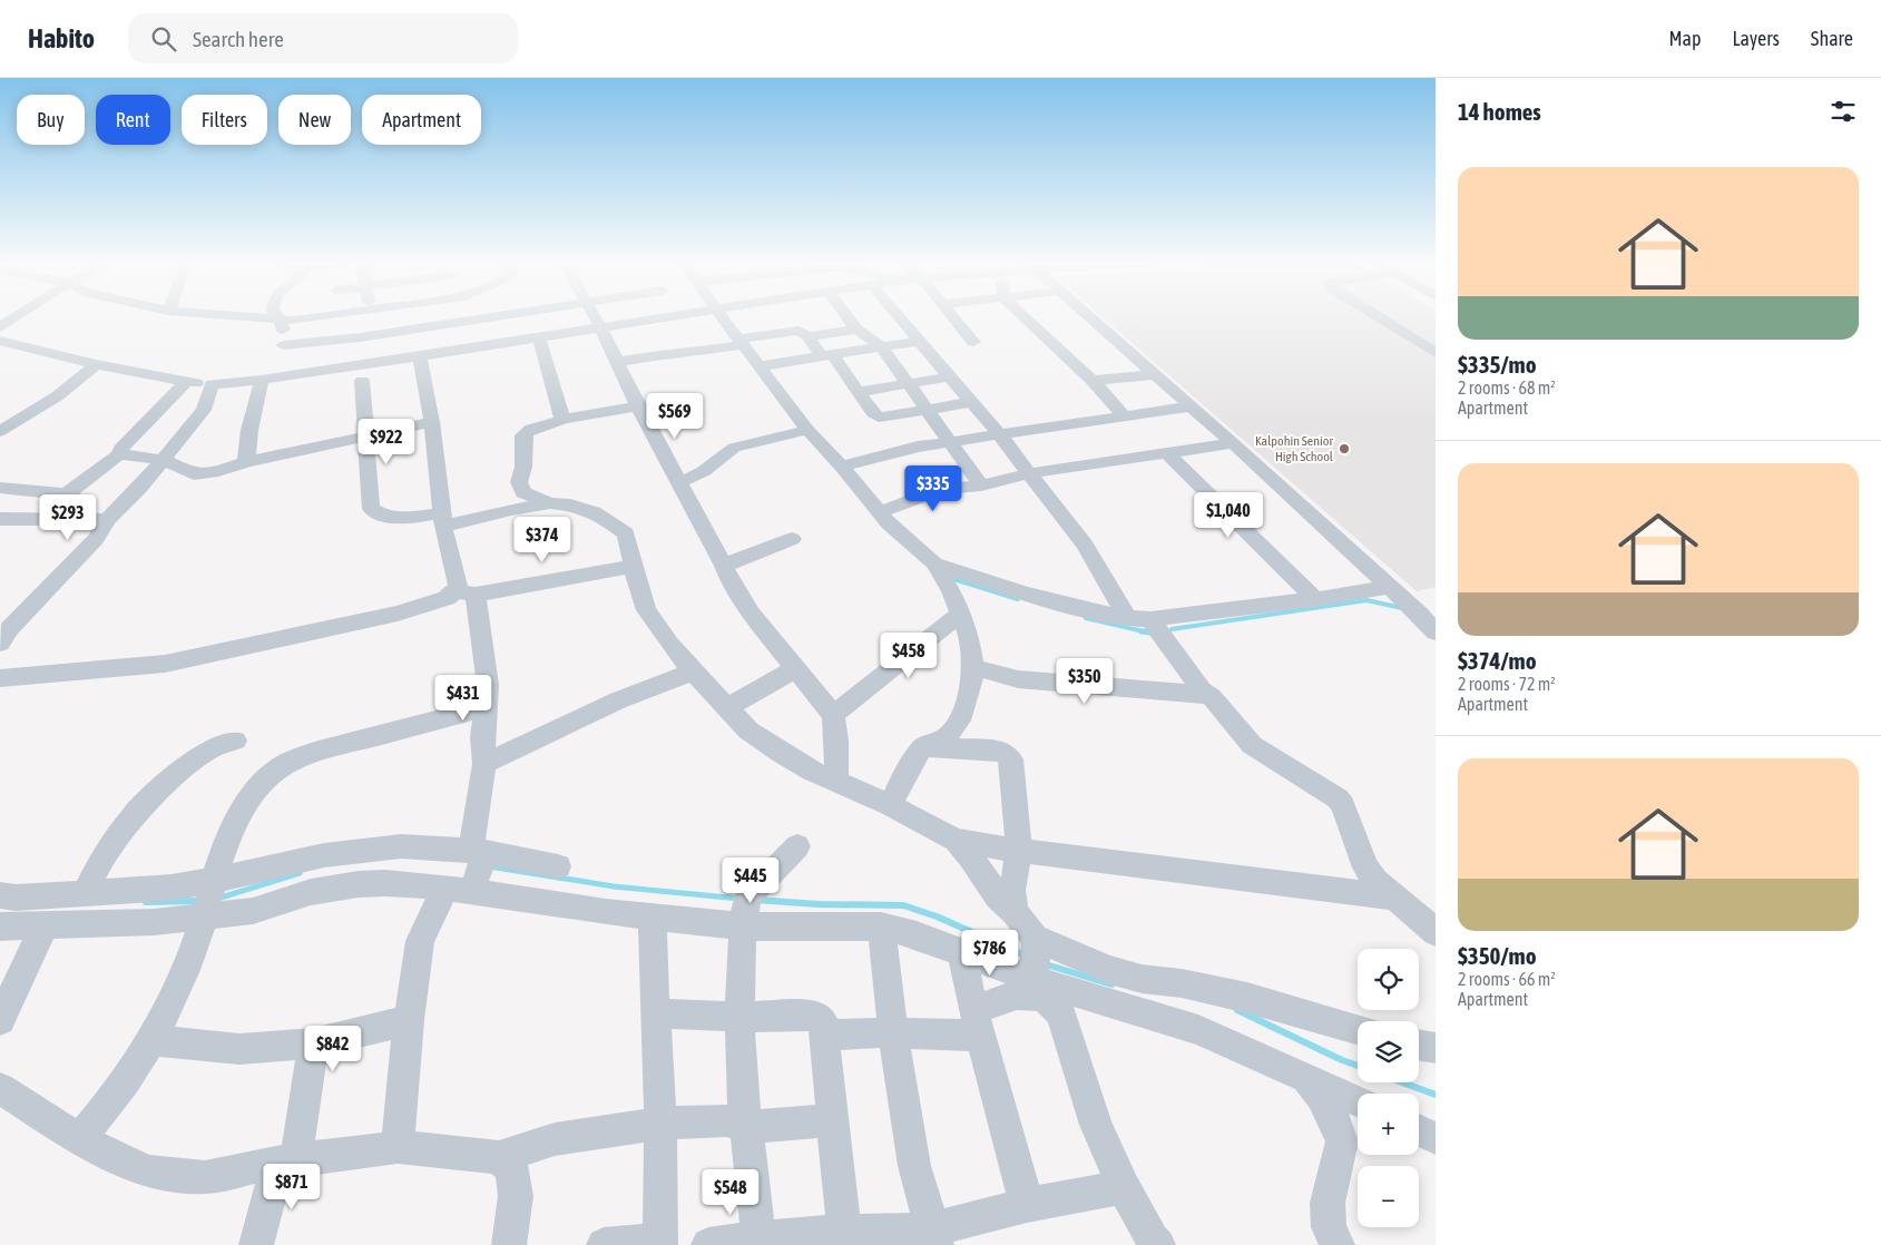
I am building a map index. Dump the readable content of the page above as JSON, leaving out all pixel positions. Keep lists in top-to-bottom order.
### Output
{
  "places": ["Kalpohin Senior High School"],
  "page": {
    "header": "Habito",
    "search": "Search here",
    "nav": ["Map", "Layers", "Share"],
    "heading": "14 homes",
    "chip": [
      "Buy",
      "Rent",
      "Filters",
      "New",
      "Apartment"
    ],
    "list": [
      {
        "name": "$335/mo",
        "note": "2 rooms · 68 m² · Apartment"
      },
      {
        "name": "$374/mo",
        "note": "2 rooms · 72 m² · Apartment"
      },
      {
        "name": "$350/mo",
        "note": "2 rooms · 66 m² · Apartment"
      }
    ],
    "price": [
      "$569",
      "$922",
      "$335",
      "$1,040",
      "$293",
      "$374",
      "$458",
      "$350",
      "$431",
      "$445",
      "$786",
      "$842",
      "$871",
      "$548"
    ],
    "map_buttons": ["+", "−"]
  }
}
